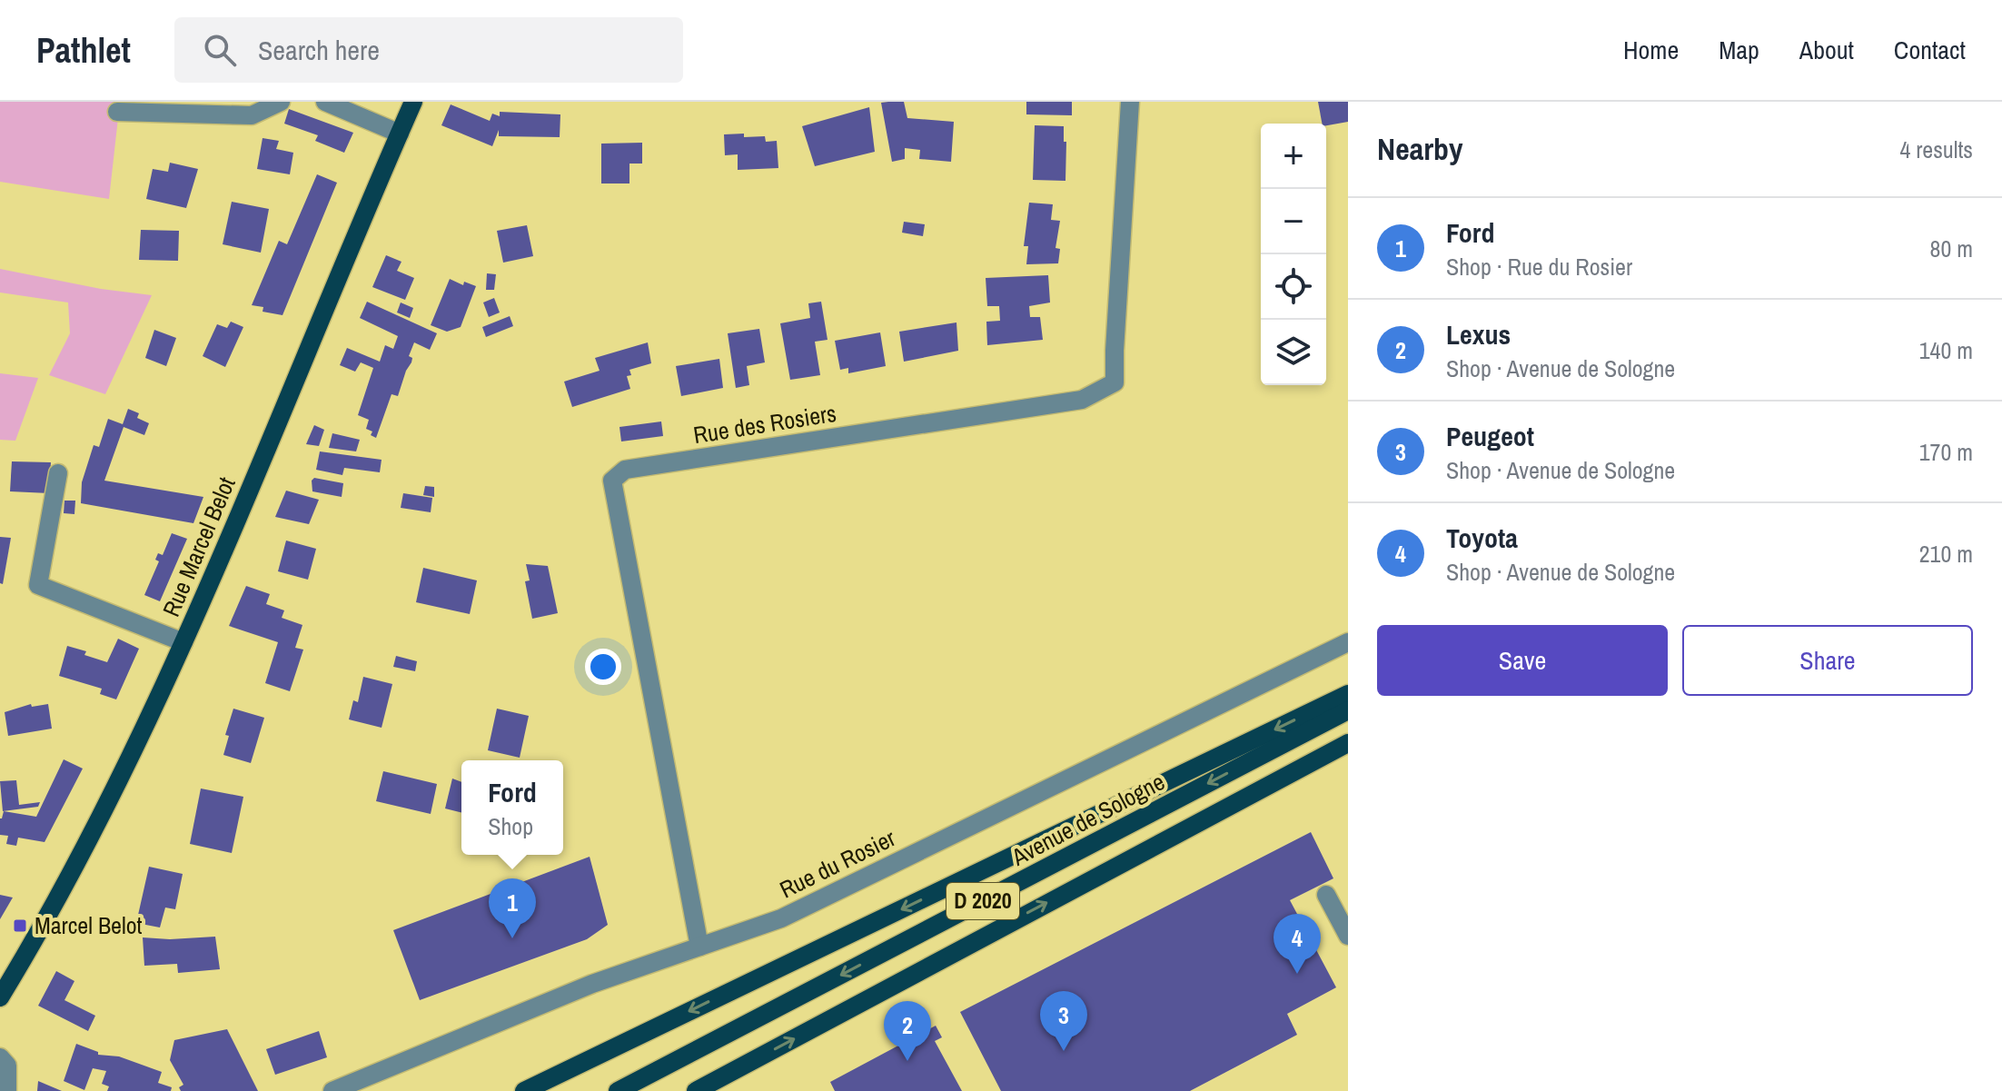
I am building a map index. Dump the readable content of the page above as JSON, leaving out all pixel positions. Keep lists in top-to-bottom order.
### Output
{
  "streets": {
    "main road": ["Rue Marcel Belot", "Avenue de Sologne", "D 2020"],
    "street": ["Rue des Rosiers", "Rue du Rosier"]
  },
  "crossings": [
    ["Rue des Rosiers", "Rue du Rosier"]
  ],
  "places": {
    "transit": ["Marcel Belot"]
  },
  "page": {
    "header": "Pathlet",
    "search": "Search here",
    "nav": [
      "Home",
      "Map",
      "About",
      "Contact"
    ],
    "heading": ["Nearby", "4 results"],
    "map_buttons": ["+", "−"],
    "list": [
      {
        "mark": "1",
        "name": "Ford",
        "note": "Shop · Rue du Rosier",
        "value": "80 m"
      },
      {
        "mark": "2",
        "name": "Lexus",
        "note": "Shop · Avenue de Sologne",
        "value": "140 m"
      },
      {
        "mark": "3",
        "name": "Peugeot",
        "note": "Shop · Avenue de Sologne",
        "value": "170 m"
      },
      {
        "mark": "4",
        "name": "Toyota",
        "note": "Shop · Avenue de Sologne",
        "value": "210 m"
      }
    ],
    "buttons": ["Save", "Share"],
    "popup": ["Ford", "Shop"],
    "pins": [
      "1",
      "4",
      "3",
      "2"
    ]
  }
}
